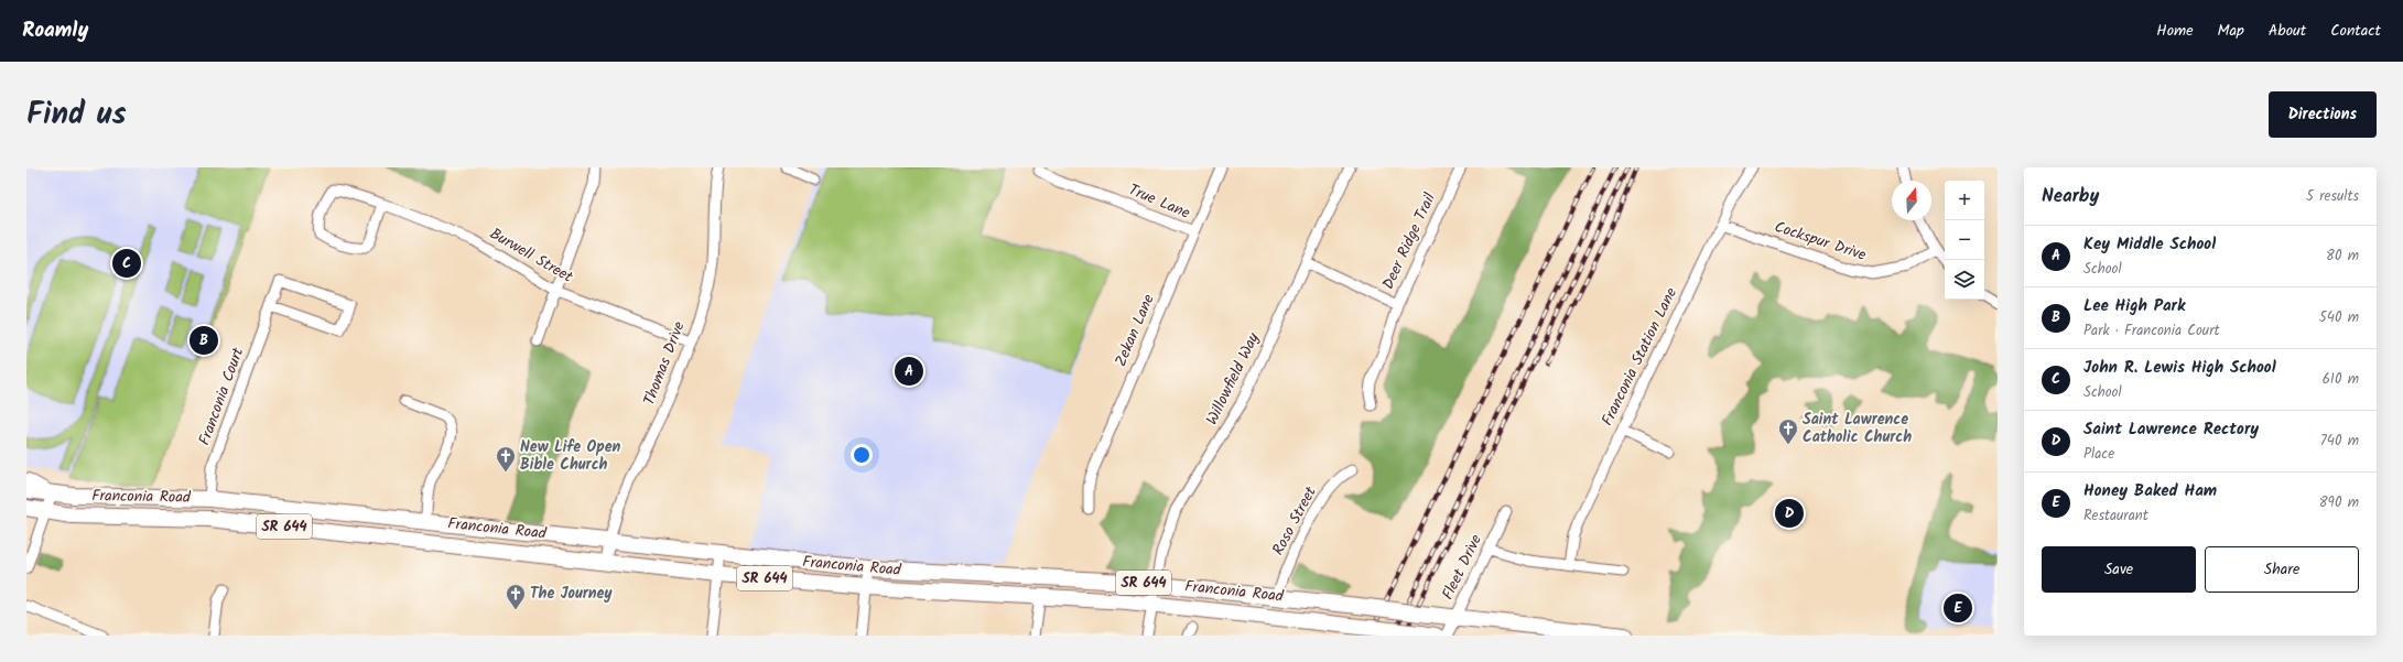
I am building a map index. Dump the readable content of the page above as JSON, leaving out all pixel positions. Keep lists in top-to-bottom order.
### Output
{
  "streets": {
    "main road": ["Franconia Road", "SR 644"],
    "street": [
      "True Lane",
      "Deer Ridge Trail",
      "Cockspur Drive",
      "Burwell Street",
      "Zekan Lane",
      "Franconia Station Lane",
      "Thomas Drive",
      "Willowfield Way",
      "Franconia Court",
      "Roso Street",
      "Fleet Drive"
    ]
  },
  "crossings": [
    ["True Lane", "Zekan Lane"],
    ["Cockspur Drive", "Franconia Station Lane"],
    ["Burwell Street", "Thomas Drive"],
    ["Thomas Drive", "Franconia Road"],
    ["Willowfield Way", "Franconia Road"],
    ["Franconia Court", "Franconia Road"],
    ["Franconia Road", "Roso Street"],
    ["Franconia Road", "Fleet Drive"]
  ],
  "places": {
    "church": ["Saint Lawrence Catholic Church", "New Life Open Bible Church", "The Journey"]
  },
  "north": "top",
  "page": {
    "header": "Roamly",
    "nav": [
      "Home",
      "Map",
      "About",
      "Contact"
    ],
    "title": "Find us",
    "buttons": [
      "Directions",
      ["Save", "Share"]
    ],
    "heading": ["Nearby", "5 results"],
    "map_buttons": ["+", "−"],
    "list": [
      {
        "mark": "A",
        "name": "Key Middle School",
        "note": "School",
        "value": "80 m"
      },
      {
        "mark": "B",
        "name": "Lee High Park",
        "note": "Park · Franconia Court",
        "value": "540 m"
      },
      {
        "mark": "C",
        "name": "John R. Lewis High School",
        "note": "School",
        "value": "610 m"
      },
      {
        "mark": "D",
        "name": "Saint Lawrence Rectory",
        "note": "Place",
        "value": "740 m"
      },
      {
        "mark": "E",
        "name": "Honey Baked Ham",
        "note": "Restaurant",
        "value": "890 m"
      }
    ],
    "pins": [
      "C",
      "B",
      "A",
      "D",
      "E"
    ]
  }
}
